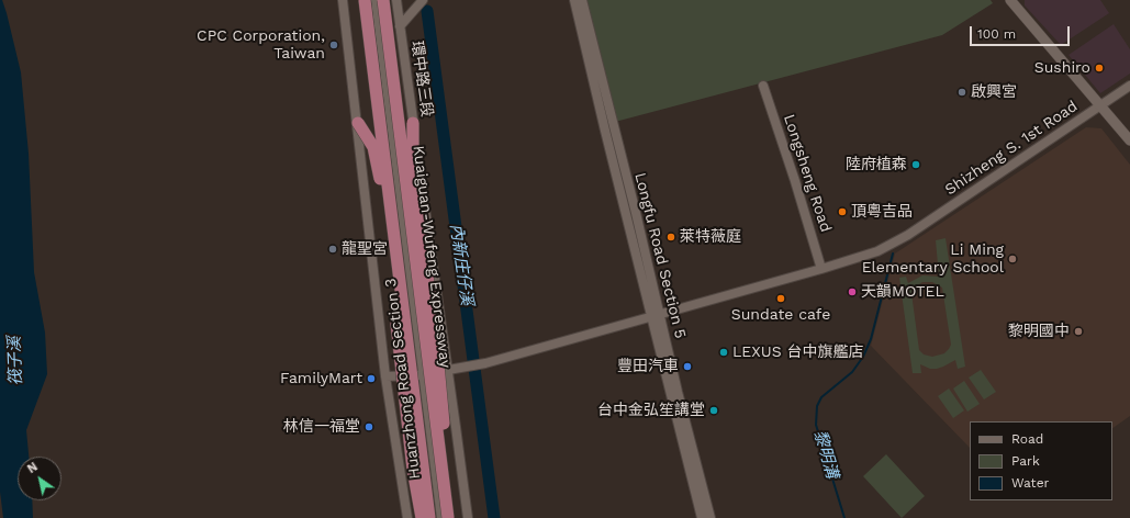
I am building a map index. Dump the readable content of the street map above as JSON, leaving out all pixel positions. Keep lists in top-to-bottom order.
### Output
{
  "streets": {
    "highway": ["Kuaiguan-Wufeng Expressway"],
    "street": [
      "環中路三段",
      "Shizheng S. 1st Road",
      "Longsheng Road",
      "Longfu Road Section 5",
      "Huanzhong Road Section 3"
    ]
  },
  "crossings": [
    ["環中路三段", "Shizheng S. 1st Road"],
    ["Shizheng S. 1st Road", "Longsheng Road"],
    ["Shizheng S. 1st Road", "Longfu Road Section 5"]
  ],
  "water": ["內新庄仔溪", "筏子溪", "黎明溝"],
  "places": [
    "CPC Corporation, Taiwan",
    "Sushiro",
    "啟興宮",
    "陸府植森",
    "頂粵吉品",
    "萊特薇庭",
    "龍聖宮",
    "Li Ming Elementary School",
    "天韻MOTEL",
    "Sundate cafe",
    "黎明國中",
    "LEXUS 台中旗艦店",
    "豐田汽車",
    "FamilyMart",
    "台中金弘笙講堂",
    "林信一福堂"
  ],
  "legend": ["Road", "Park", "Water"],
  "scale_bar": "100 m",
  "north": "top left"
}
